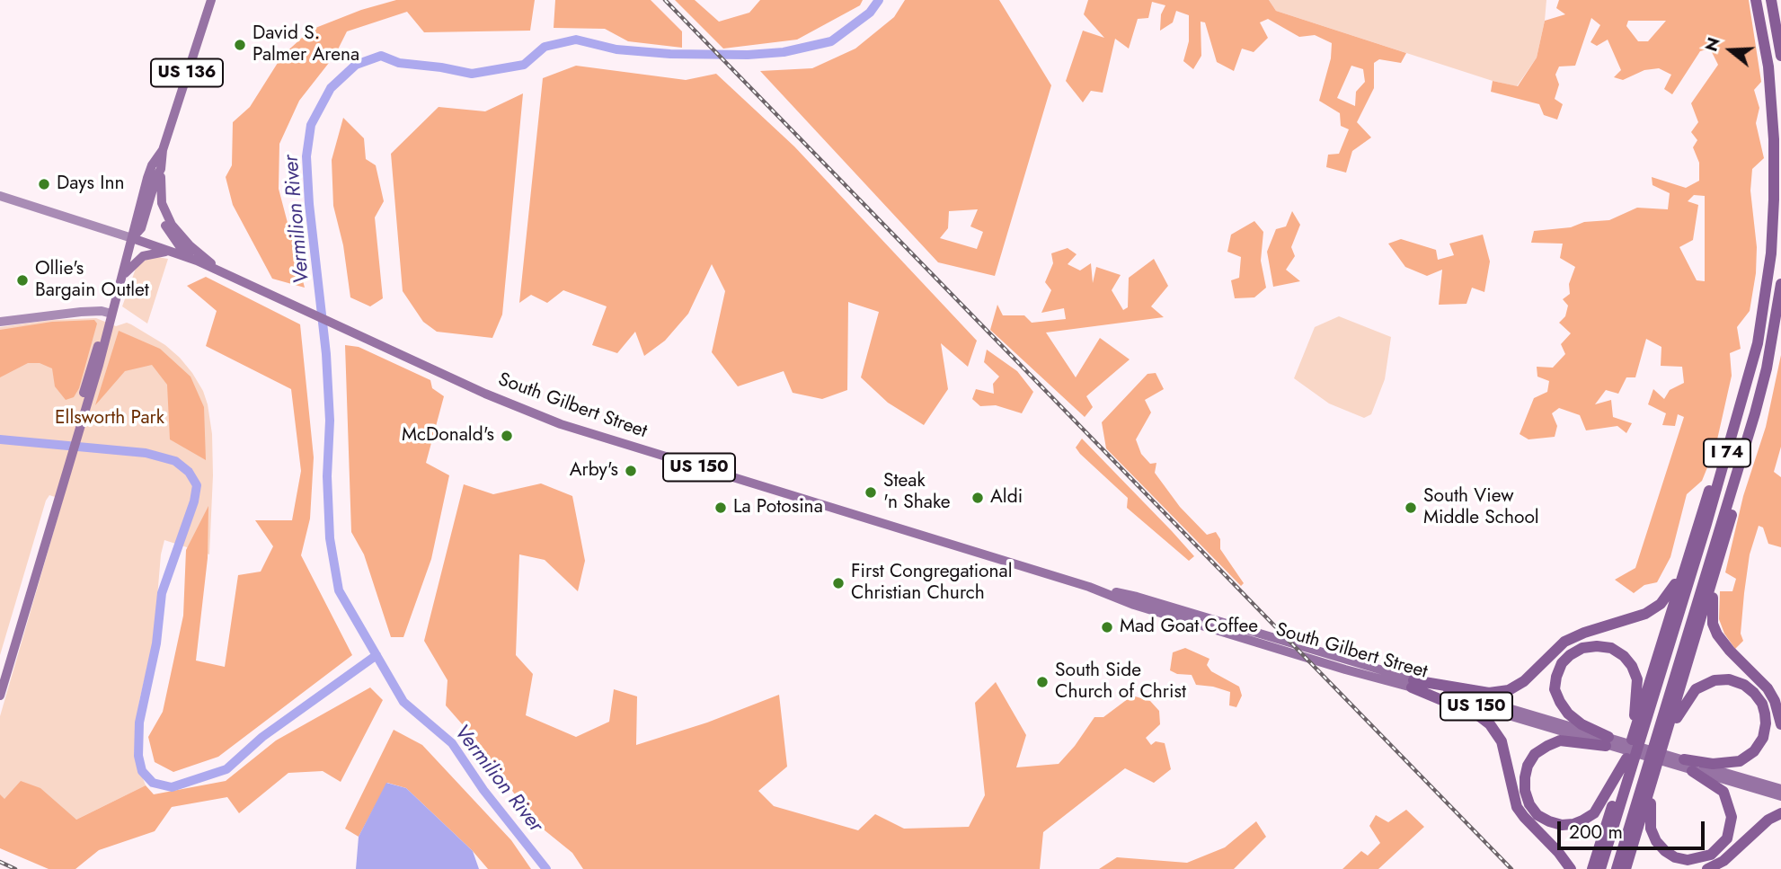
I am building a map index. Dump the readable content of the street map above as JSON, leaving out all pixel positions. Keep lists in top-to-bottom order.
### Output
{
  "streets": {
    "highway": ["I 74"],
    "main road": ["US 136", "South Gilbert Street", "US 150"]
  },
  "crossings": [
    ["US 136", "South Gilbert Street"],
    ["South Gilbert Street", "US 150"]
  ],
  "water": ["Vermilion River"],
  "parks": ["Ellsworth Park"],
  "places": [
    "David S. Palmer Arena",
    "Days Inn",
    "Ollie's Bargain Outlet",
    "McDonald's",
    "Arby's",
    "Steak 'n Shake",
    "Aldi",
    "La Potosina",
    "South View Middle School",
    "First Congregational Christian Church",
    "Mad Goat Coffee",
    "South Side Church of Christ"
  ],
  "scale_bar": "200 m",
  "north": "left"
}
